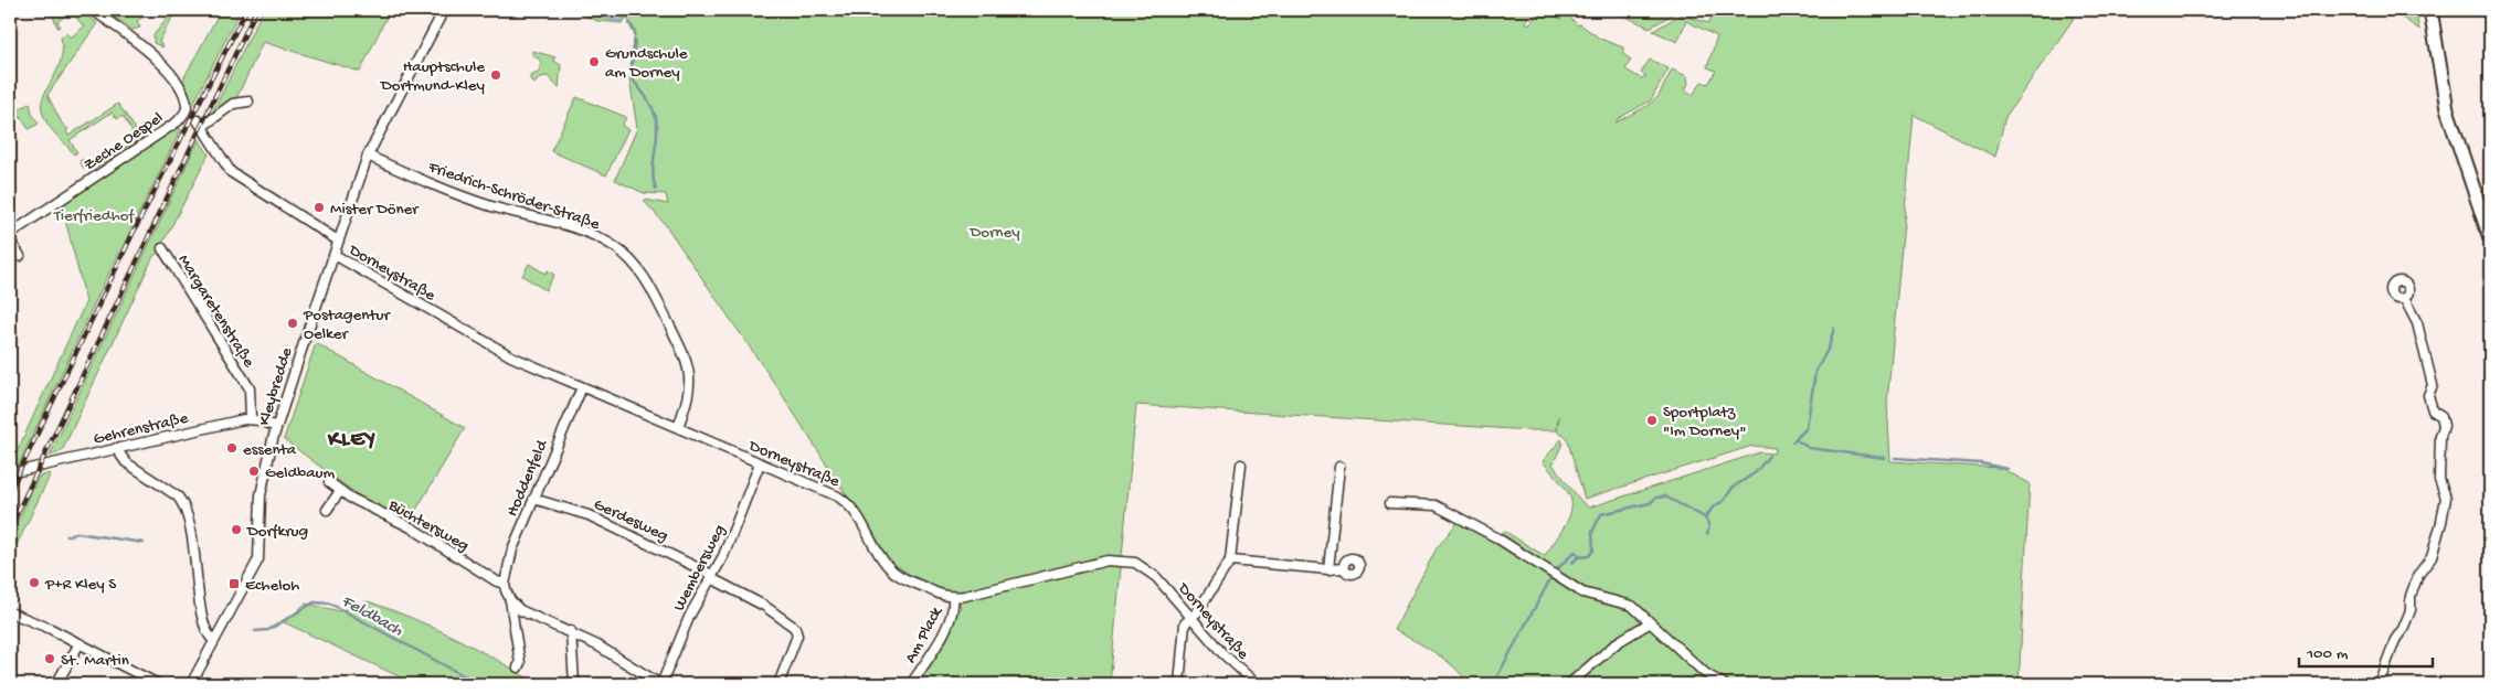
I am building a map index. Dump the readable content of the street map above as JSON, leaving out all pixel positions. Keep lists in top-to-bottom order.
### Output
{
  "streets": {
    "street": [
      "Zeche Oespel",
      "Friedrich-Schröder-Straße",
      "Dorneystraße",
      "Margaretenstraße",
      "Kleybredde",
      "Gehrenstraße",
      "Hoddenfeld",
      "Gerdesweg",
      "Büchtersweg",
      "Wembersweg",
      "Am Plack"
    ]
  },
  "crossings": [
    ["Friedrich-Schröder-Straße", "Dorneystraße"],
    ["Friedrich-Schröder-Straße", "Kleybredde"],
    ["Dorneystraße", "Kleybredde"],
    ["Dorneystraße", "Hoddenfeld"],
    ["Dorneystraße", "Wembersweg"],
    ["Dorneystraße", "Am Plack"],
    ["Margaretenstraße", "Gehrenstraße"],
    ["Kleybredde", "Gehrenstraße"],
    ["Hoddenfeld", "Gerdesweg"],
    ["Hoddenfeld", "Büchtersweg"],
    ["Gerdesweg", "Wembersweg"]
  ],
  "districts": ["KLEY"],
  "water": ["Feldbach"],
  "parks": ["Tierfriedhof", "Dorney"],
  "places": {
    "other": [
      "Grundschule am Dorney",
      "Hauptschule Dortmund-Kley",
      "Mister Döner",
      "Postagentur Oelker",
      "Sportplatz \"Im Dorney\"",
      "essenta",
      "Geldbaum",
      "Dorfkrug",
      "P+R Kley S",
      "St. Martin"
    ],
    "transit": ["Echeloh"]
  },
  "scale_bar": "100 m"
}
